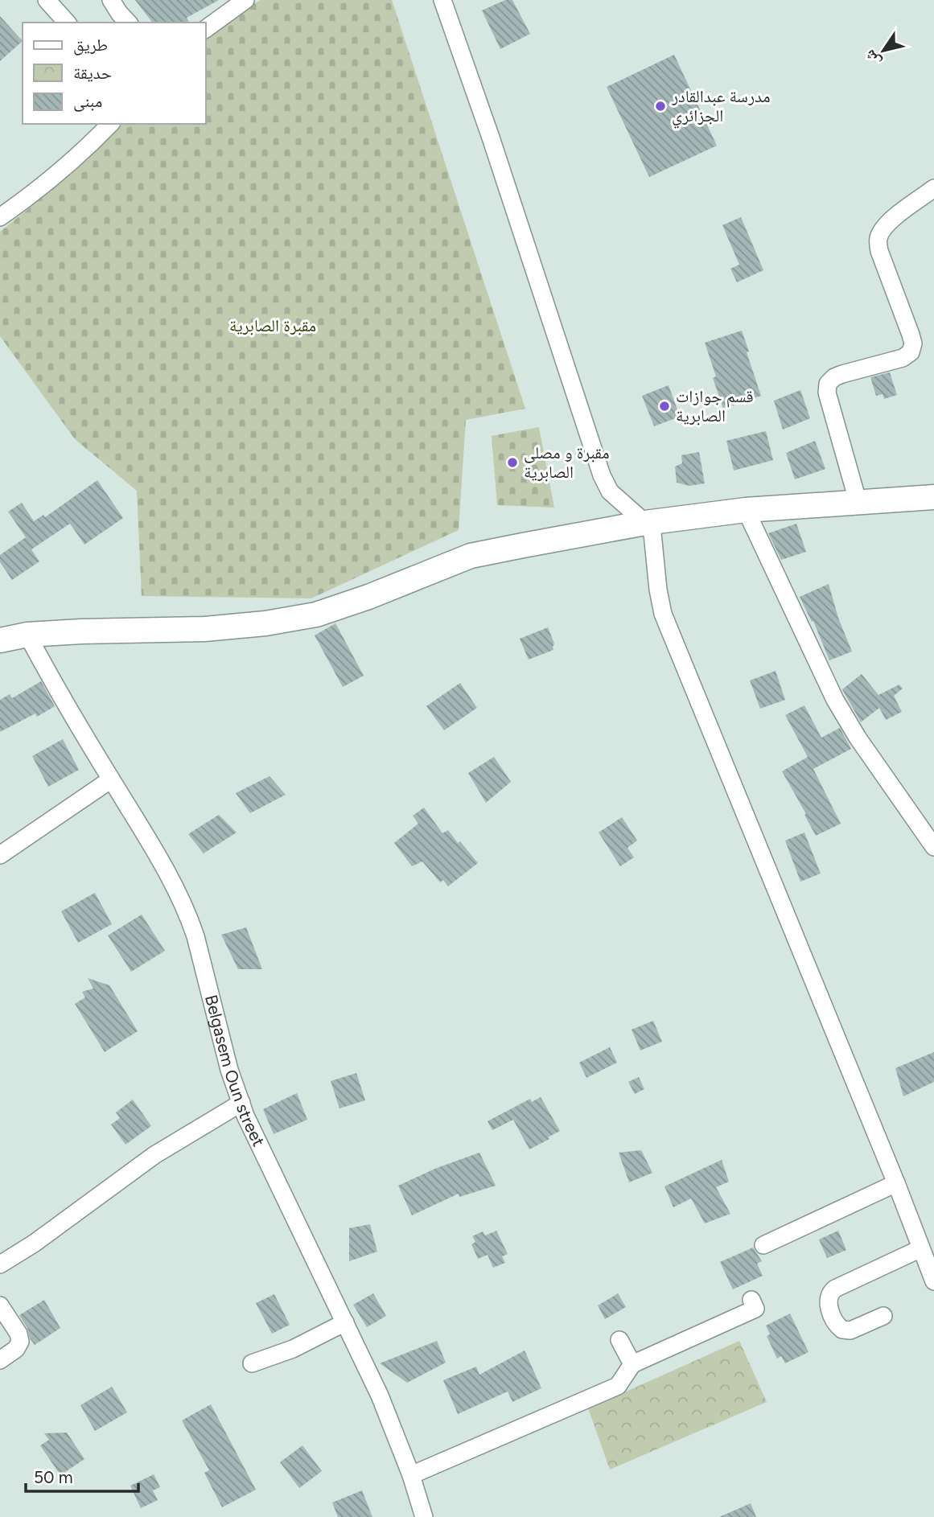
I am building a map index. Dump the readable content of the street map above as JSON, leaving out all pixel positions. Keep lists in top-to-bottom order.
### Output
{
  "streets": {
    "street": ["Belgasem Oun street"]
  },
  "parks": ["مقبرة الصابرية"],
  "places": ["مدرسة عبدالقادر الجزائري", "قسم جوازات الصابرية", "مقبرة و مصلى الصابرية"],
  "legend": ["طريق", "حديقة", "مبنى"],
  "scale_bar": "50 m",
  "north": "bottom left"
}
